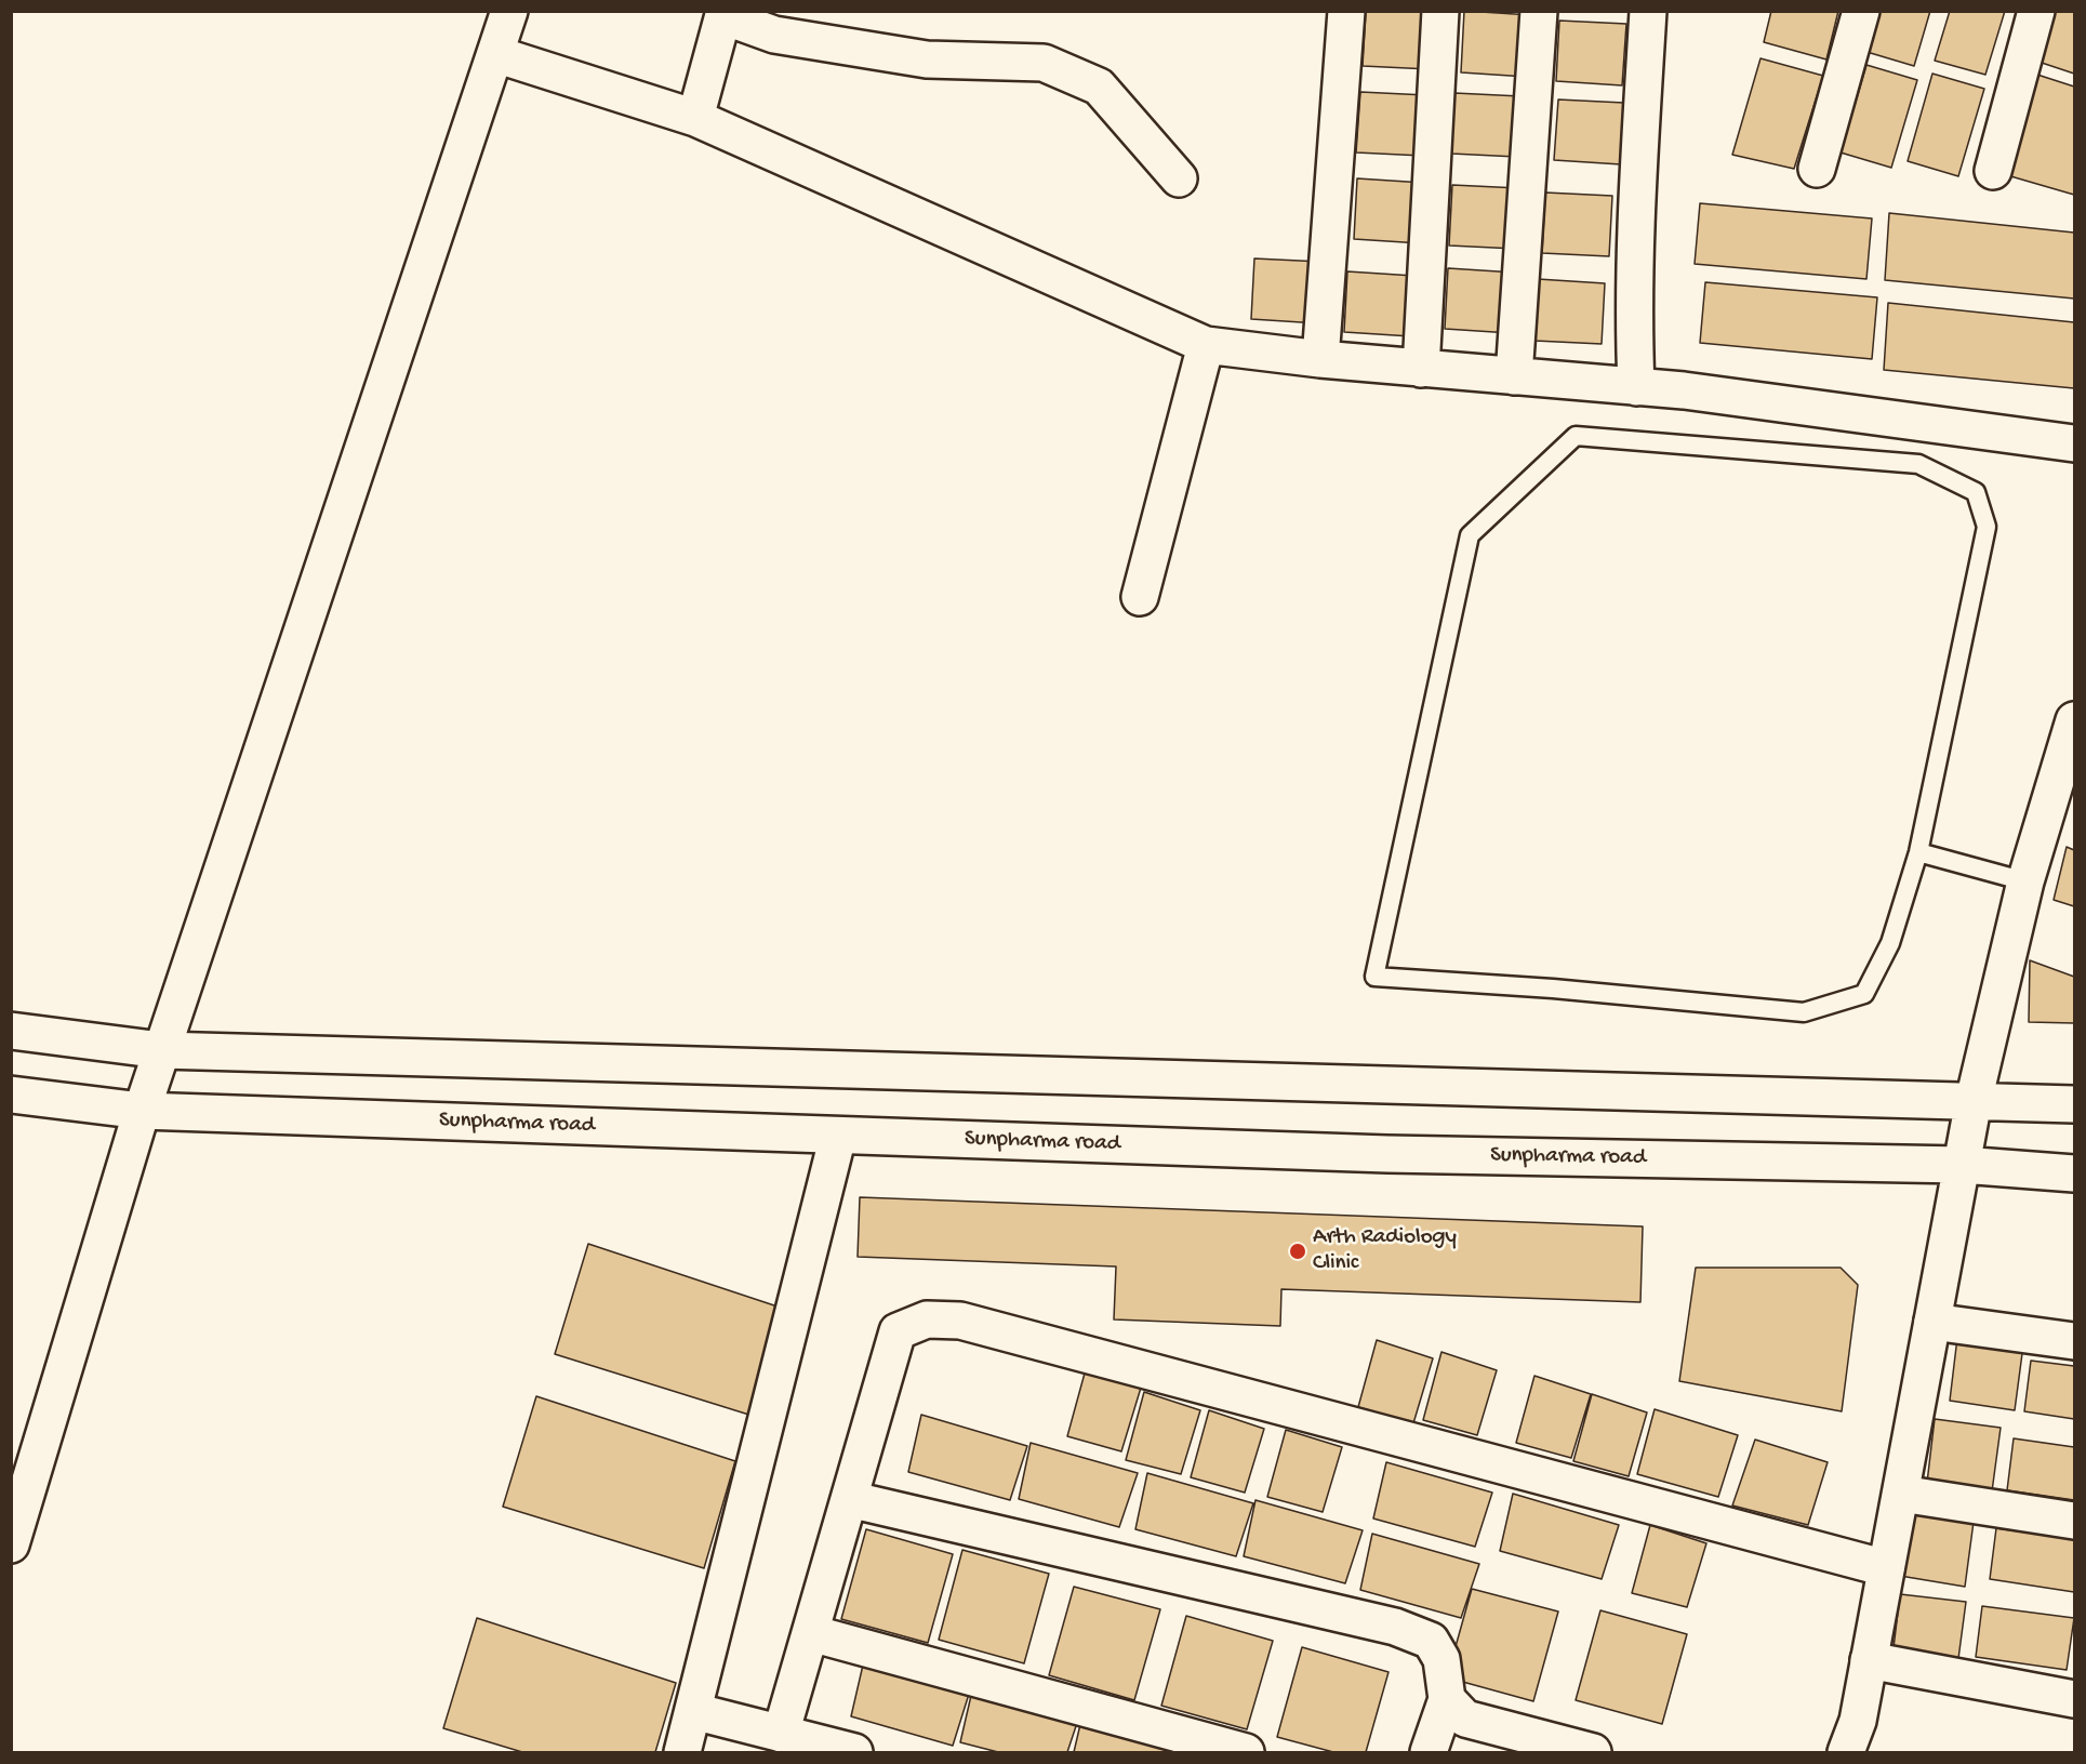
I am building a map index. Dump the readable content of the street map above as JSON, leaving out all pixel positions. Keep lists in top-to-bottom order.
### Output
{
  "streets": {
    "street": ["Sunpharma road"]
  },
  "places": ["Arth Radiology Clinic"]
}
